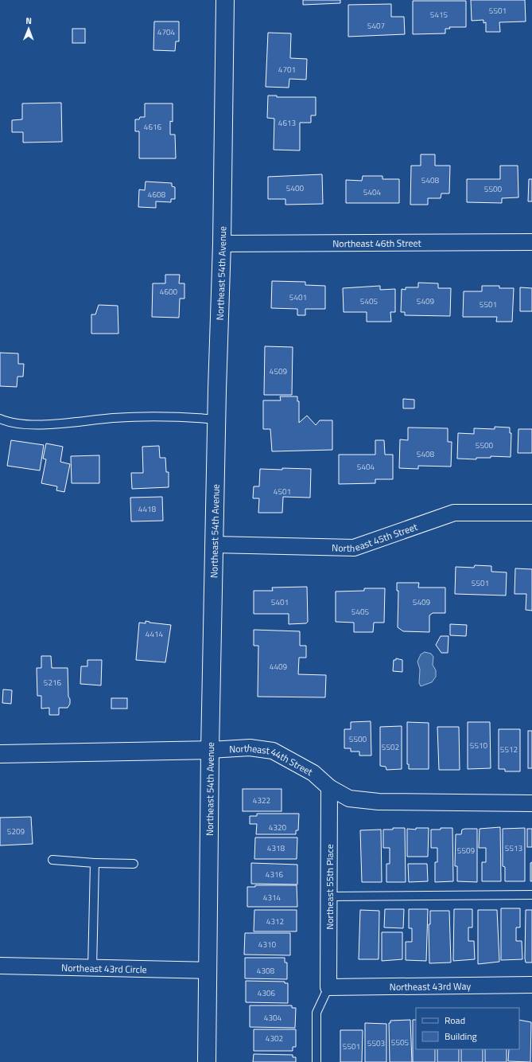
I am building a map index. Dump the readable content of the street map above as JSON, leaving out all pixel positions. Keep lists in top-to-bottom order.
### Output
{
  "streets": {
    "street": [
      "Northeast 46th Street",
      "Northeast 54th Avenue",
      "Northeast 45th Street",
      "Northeast 44th Street",
      "Northeast 55th Place",
      "Northeast 43rd Circle",
      "Northeast 43rd Way"
    ]
  },
  "crossings": [
    ["Northeast 46th Street", "Northeast 54th Avenue"],
    ["Northeast 54th Avenue", "Northeast 45th Street"],
    ["Northeast 54th Avenue", "Northeast 44th Street"],
    ["Northeast 54th Avenue", "Northeast 43rd Circle"],
    ["Northeast 44th Street", "Northeast 55th Place"],
    ["Northeast 55th Place", "Northeast 43rd Way"]
  ],
  "house_numbers": [
    "5501",
    "5415",
    "5407",
    "4704",
    "4701",
    "4613",
    "4616",
    "5408",
    "5400",
    "5500",
    "5404",
    "4608",
    "4600",
    "5401",
    "5405",
    "5409",
    "5501",
    "4509",
    "5500",
    "5408",
    "5404",
    "4501",
    "4418",
    "5501",
    "5401",
    "5409",
    "5405",
    "4414",
    "4409",
    "5216",
    "5500",
    "5510",
    "5502",
    "5512",
    "4322",
    "4320",
    "5209",
    "4318",
    "5513",
    "5509",
    "4316",
    "4314",
    "4312",
    "4310",
    "4308",
    "4306",
    "4304",
    "4302",
    "5505",
    "5503",
    "5501"
  ],
  "legend": ["Road", "Building"],
  "north": "top"
}
